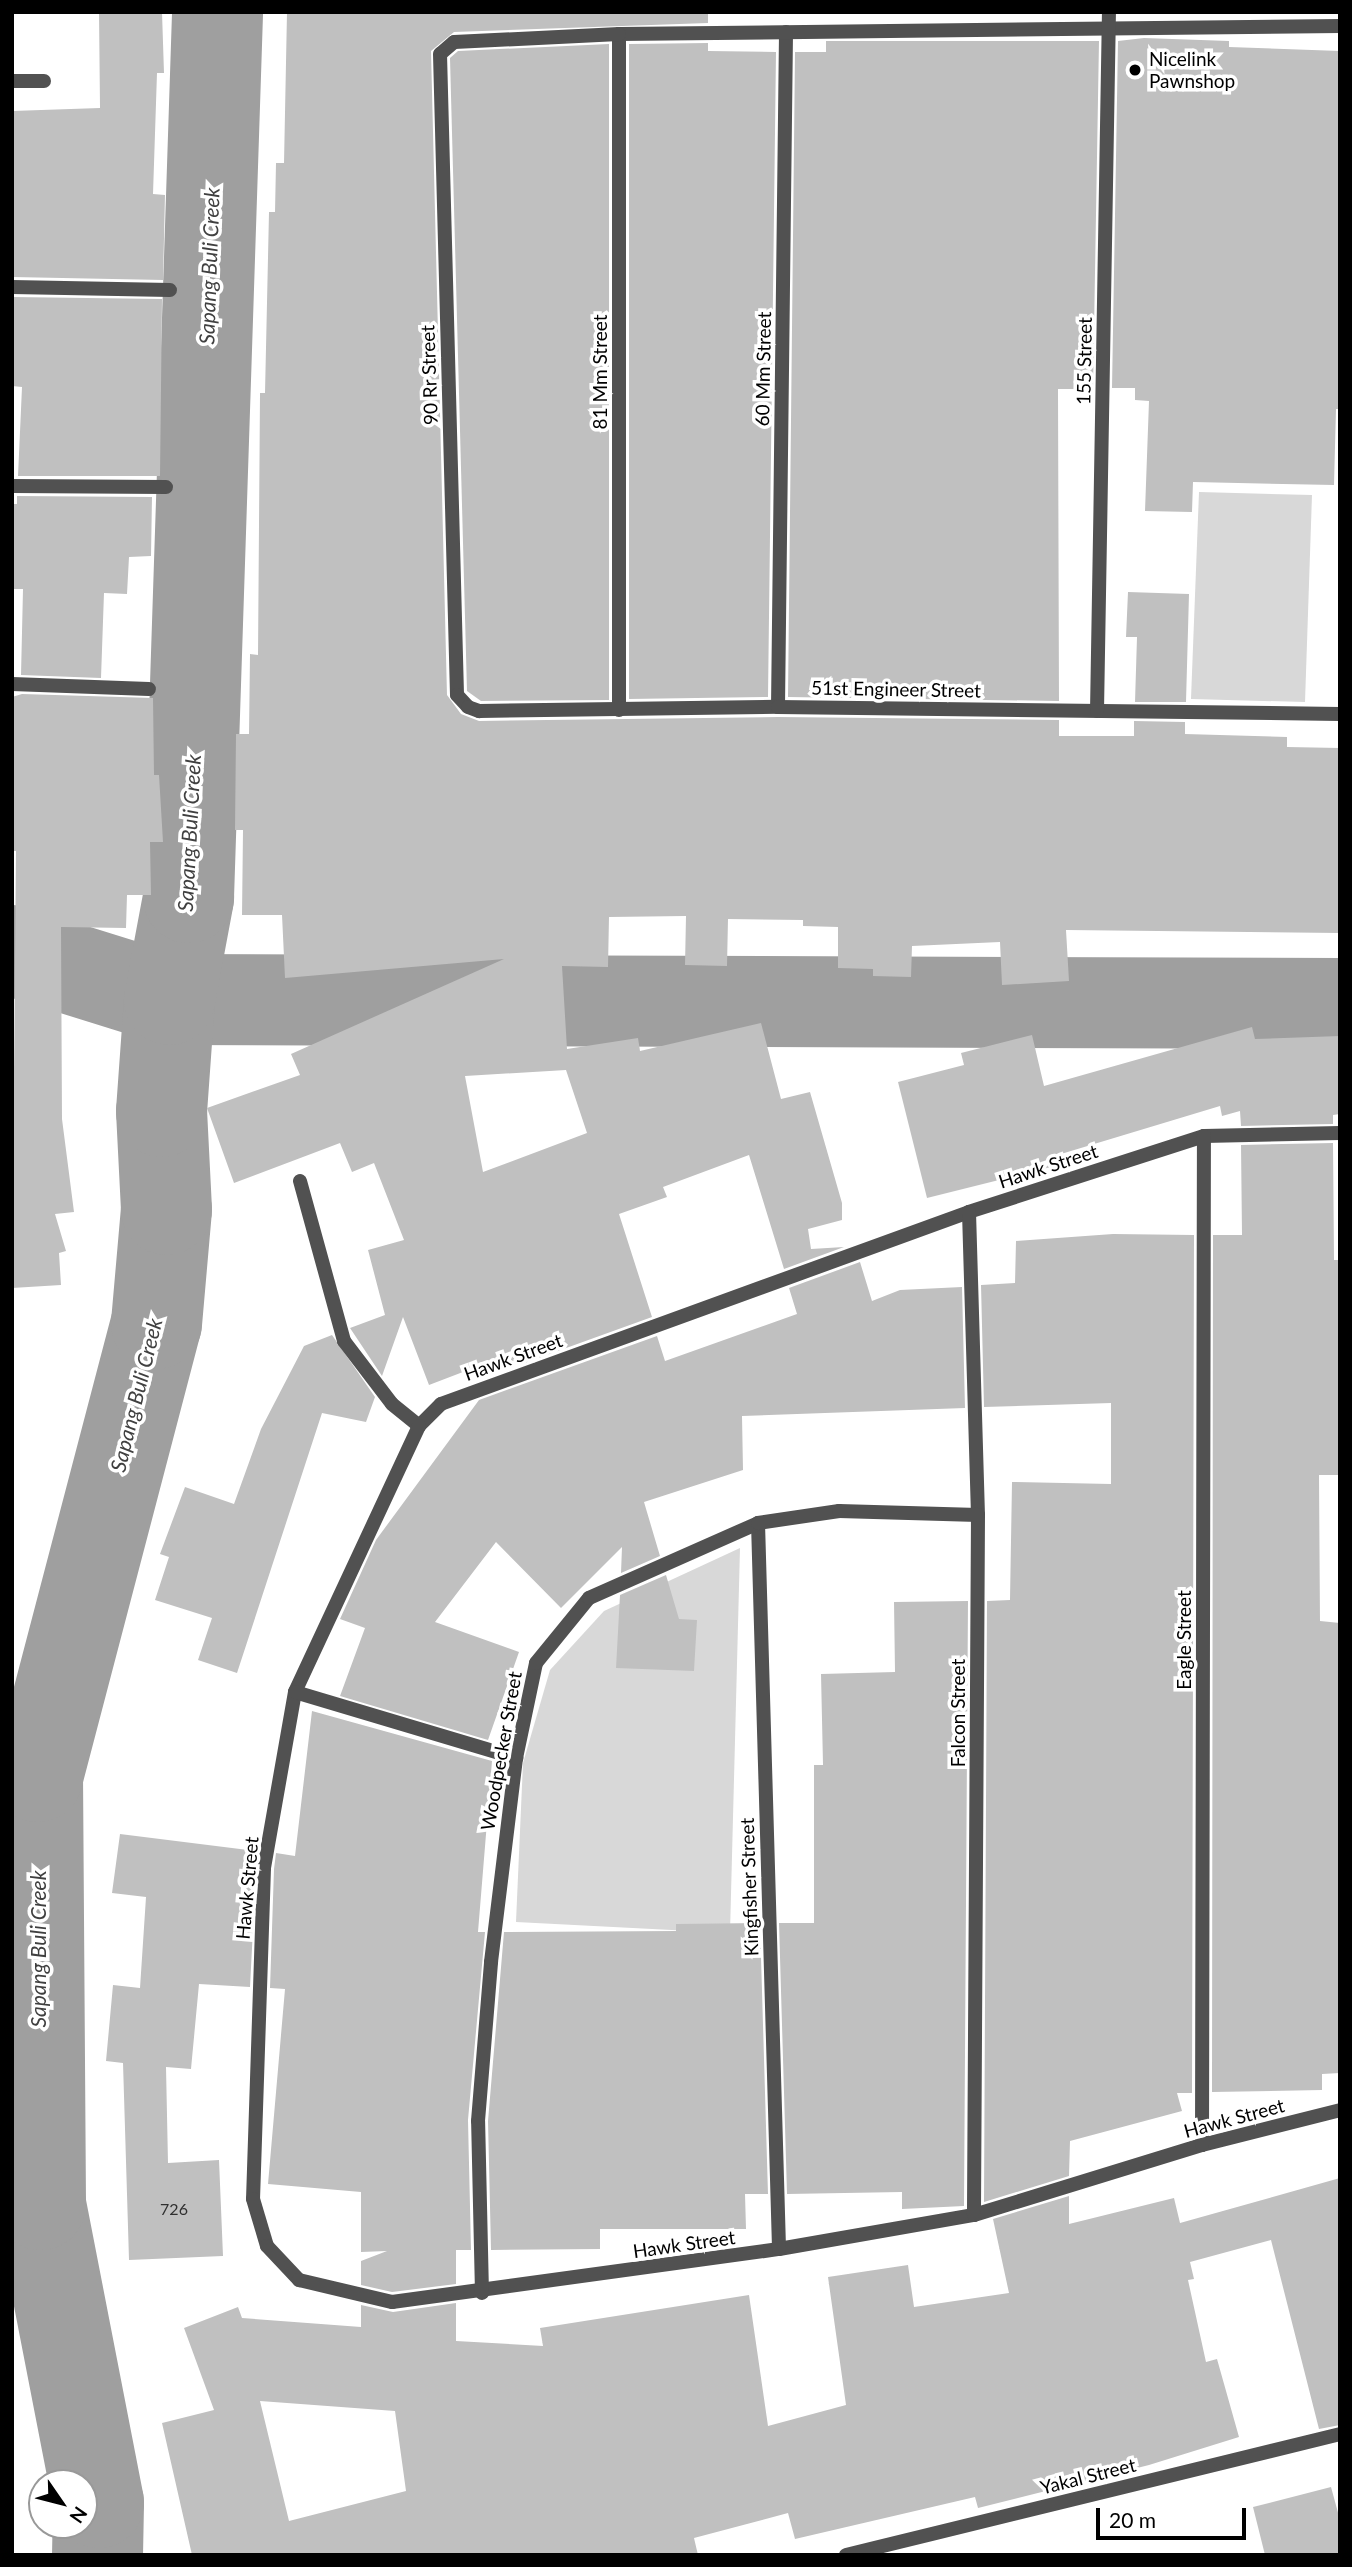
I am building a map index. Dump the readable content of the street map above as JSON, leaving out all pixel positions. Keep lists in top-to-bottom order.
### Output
{
  "streets": {
    "street": [
      "155 Street",
      "60 Mm Street",
      "81 Mm Street",
      "90 Rr Street",
      "51st Engineer Street",
      "Hawk Street",
      "Eagle Street",
      "Falcon Street",
      "Woodpecker Street",
      "Kingfisher Street",
      "Yakal Street"
    ]
  },
  "crossings": [
    ["155 Street", "51st Engineer Street"],
    ["60 Mm Street", "51st Engineer Street"],
    ["81 Mm Street", "90 Rr Street"],
    ["81 Mm Street", "51st Engineer Street"],
    ["90 Rr Street", "51st Engineer Street"],
    ["Hawk Street", "Eagle Street"],
    ["Hawk Street", "Falcon Street"],
    ["Hawk Street", "Woodpecker Street"],
    ["Hawk Street", "Kingfisher Street"],
    ["Falcon Street", "Woodpecker Street"],
    ["Woodpecker Street", "Kingfisher Street"]
  ],
  "water": ["Sapang Buli Creek"],
  "places": ["Nicelink Pawnshop"],
  "house_numbers": ["726"],
  "scale_bar": "20 m",
  "north": "bottom right"
}
